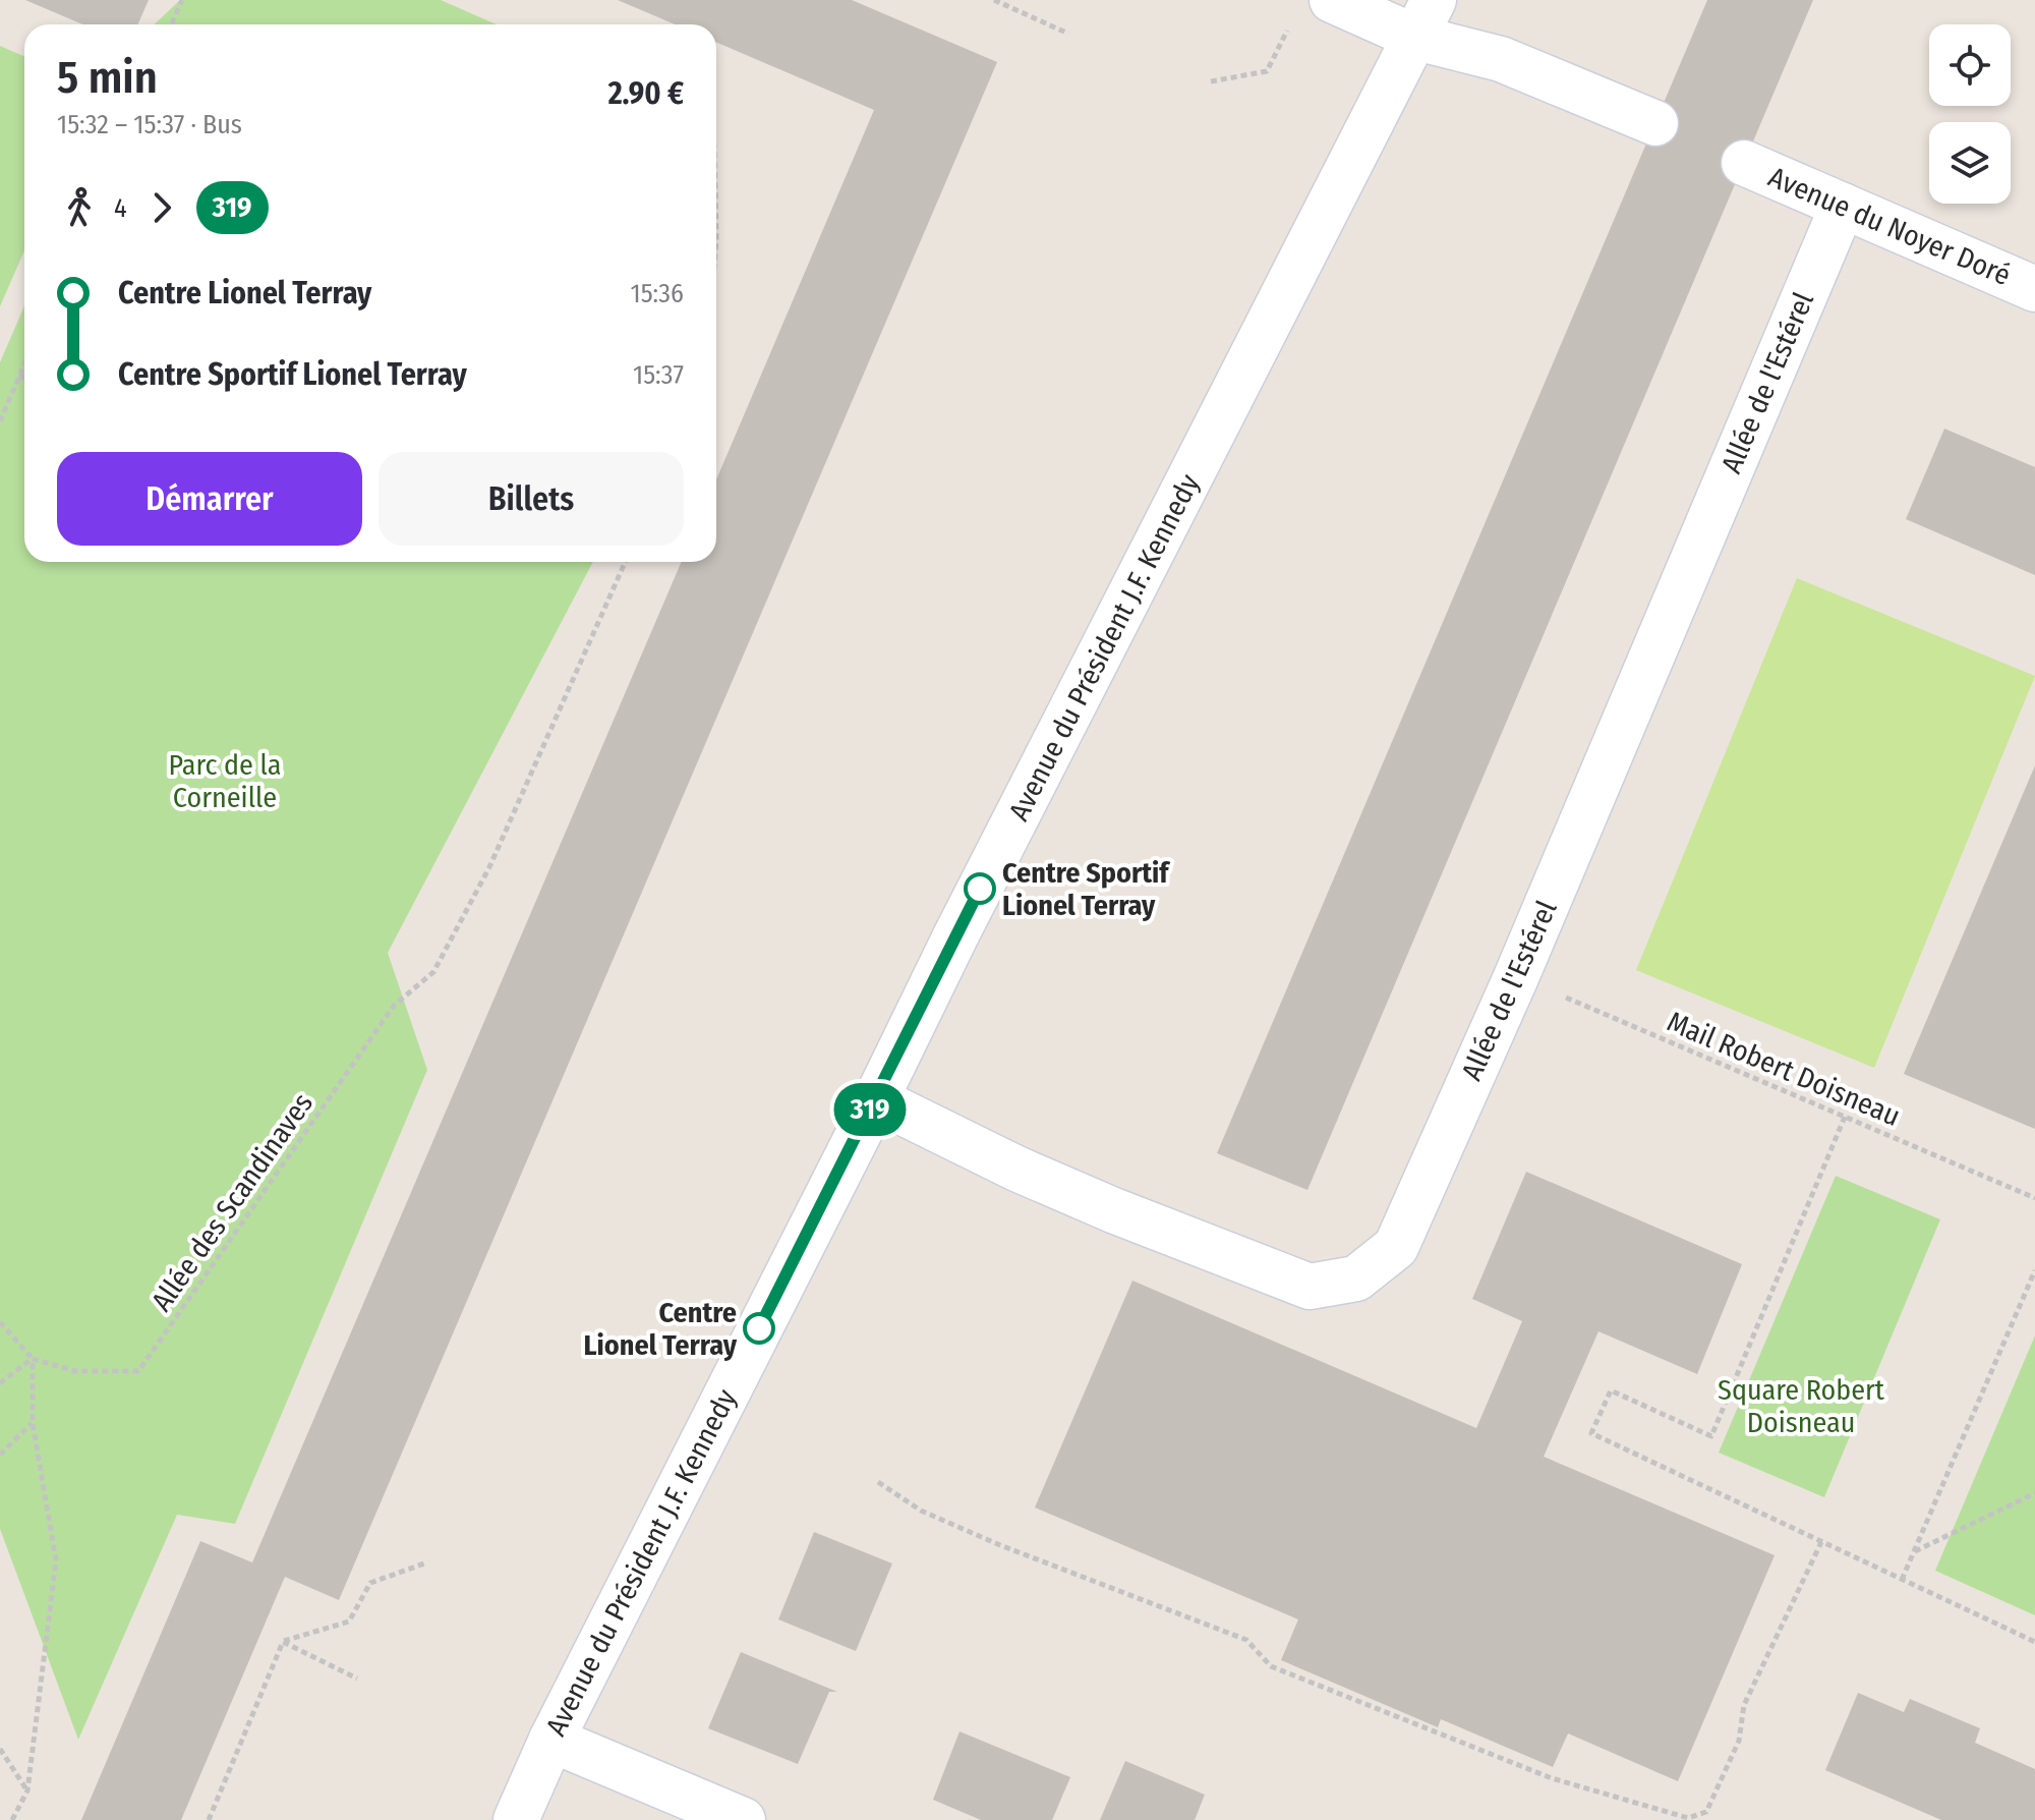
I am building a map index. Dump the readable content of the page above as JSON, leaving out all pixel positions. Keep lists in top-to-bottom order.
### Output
{
  "streets": {
    "street": ["Avenue du Noyer Doré", "Allée de l'Estérel", "Avenue du Président J.F. Kennedy"],
    "path": ["Mail Robert Doisneau", "Allée des Scandinaves"]
  },
  "crossings": [
    ["Avenue du Noyer Doré", "Allée de l'Estérel"],
    ["Allée de l'Estérel", "Avenue du Président J.F. Kennedy"],
    ["Allée de l'Estérel", "Mail Robert Doisneau"]
  ],
  "parks": ["Parc de la Corneille", "Square Robert Doisneau"],
  "places": ["Centre Sportif Lionel Terray", "Centre Lionel Terray"],
  "lines": ["bus line 319"],
  "page": {
    "on_map": "319",
    "heading": ["5 min", "15:32 – 15:37 · Bus", "2.90 €"],
    "legs": ["4", "319"],
    "list": [
      {
        "name": "Centre Lionel Terray",
        "value": "15:36"
      },
      {
        "name": "Centre Sportif Lionel Terray",
        "value": "15:37"
      }
    ],
    "buttons": ["Démarrer", "Billets"]
  }
}
